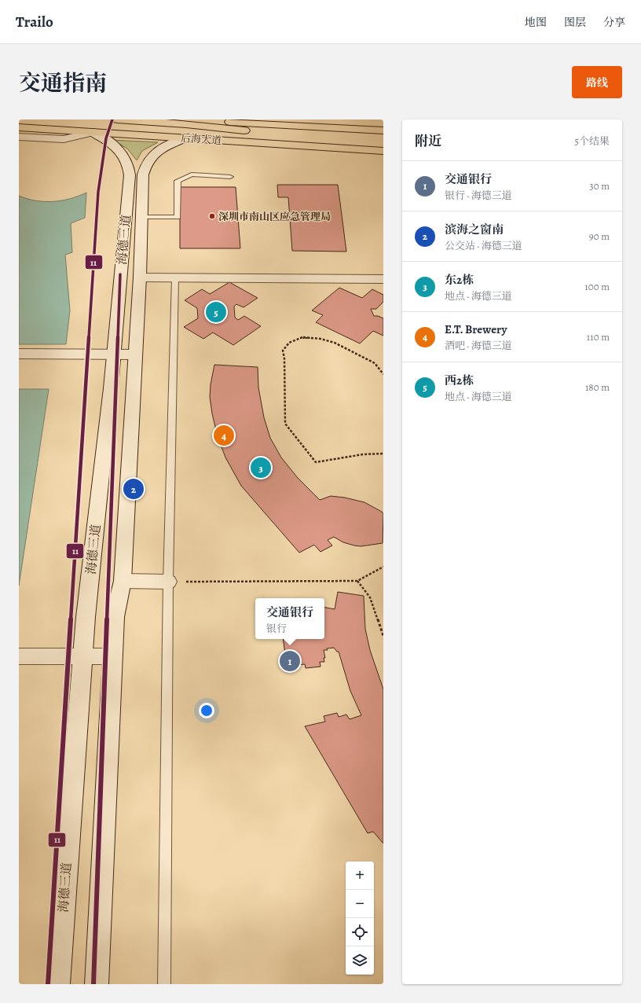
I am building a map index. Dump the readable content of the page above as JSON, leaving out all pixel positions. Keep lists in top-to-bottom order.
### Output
{
  "streets": {
    "main road": ["后海大道", "海德三道"]
  },
  "crossings": [
    ["后海大道", "海德三道"]
  ],
  "places": ["深圳市南山区应急管理局"],
  "lines": ["transit line 11"],
  "page": {
    "header": "Trailo",
    "nav": ["地图", "图层", "分享"],
    "title": "交通指南",
    "buttons": "路线",
    "heading": ["附近", "5个结果"],
    "list": [
      {
        "mark": "1",
        "name": "交通银行",
        "note": "银行 · 海德三道",
        "value": "30 m"
      },
      {
        "mark": "2",
        "name": "滨海之窗南",
        "note": "公交站 · 海德三道",
        "value": "90 m"
      },
      {
        "mark": "3",
        "name": "东2栋",
        "note": "地点 · 海德三道",
        "value": "100 m"
      },
      {
        "mark": "4",
        "name": "E.T. Brewery",
        "note": "酒吧 · 海德三道",
        "value": "110 m"
      },
      {
        "mark": "5",
        "name": "西2栋",
        "note": "地点 · 海德三道",
        "value": "180 m"
      }
    ],
    "pins": [
      "5",
      "4",
      "3",
      "2",
      "1"
    ],
    "popup": ["交通银行", "银行"],
    "map_buttons": ["+", "−"]
  }
}
